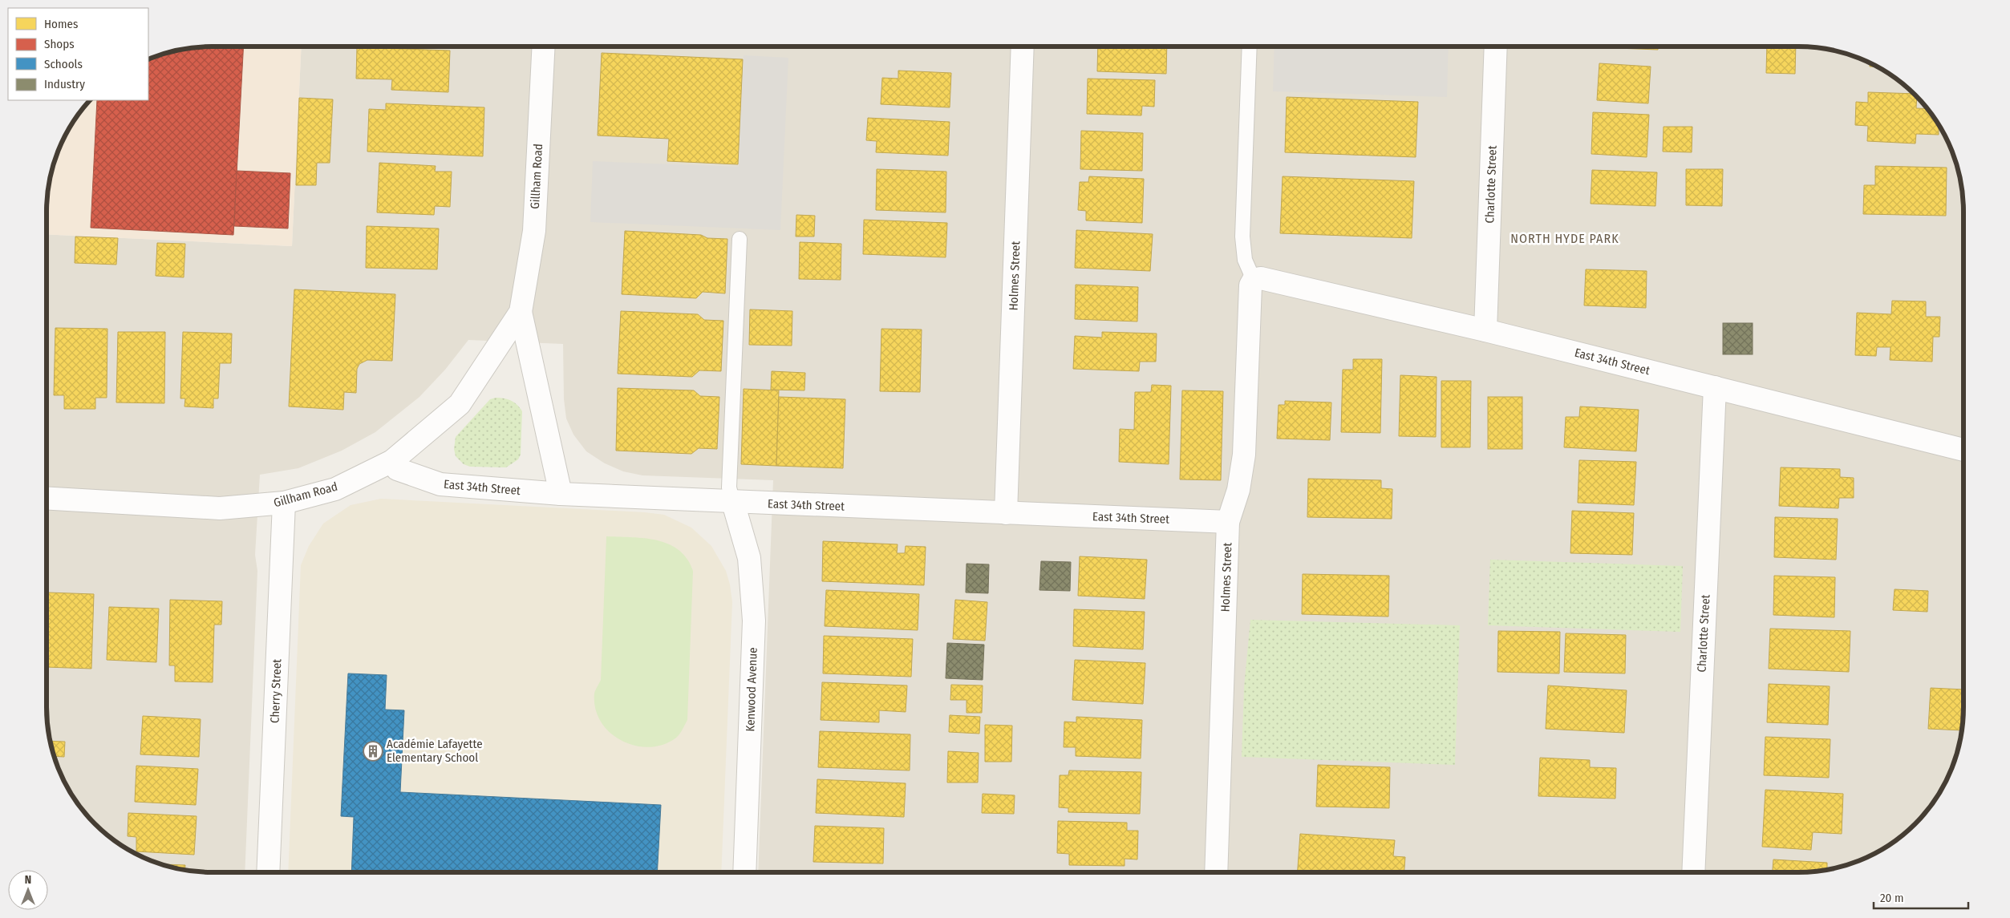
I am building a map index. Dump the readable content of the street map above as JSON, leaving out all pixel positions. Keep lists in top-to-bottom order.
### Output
{
  "streets": {
    "street": [
      "Gillham Road",
      "Charlotte Street",
      "Holmes Street",
      "East 34th Street",
      "Kenwood Avenue",
      "Cherry Street"
    ]
  },
  "crossings": [
    ["Gillham Road", "East 34th Street"],
    ["Gillham Road", "Cherry Street"],
    ["Charlotte Street", "East 34th Street"],
    ["Holmes Street", "East 34th Street"],
    ["East 34th Street", "Kenwood Avenue"]
  ],
  "districts": ["NORTH HYDE PARK"],
  "places": {
    "building": ["Académie Lafayette Elementary School"]
  },
  "legend": [
    "Homes",
    "Shops",
    "Schools",
    "Industry"
  ],
  "scale_bar": "20 m",
  "north": "top"
}
